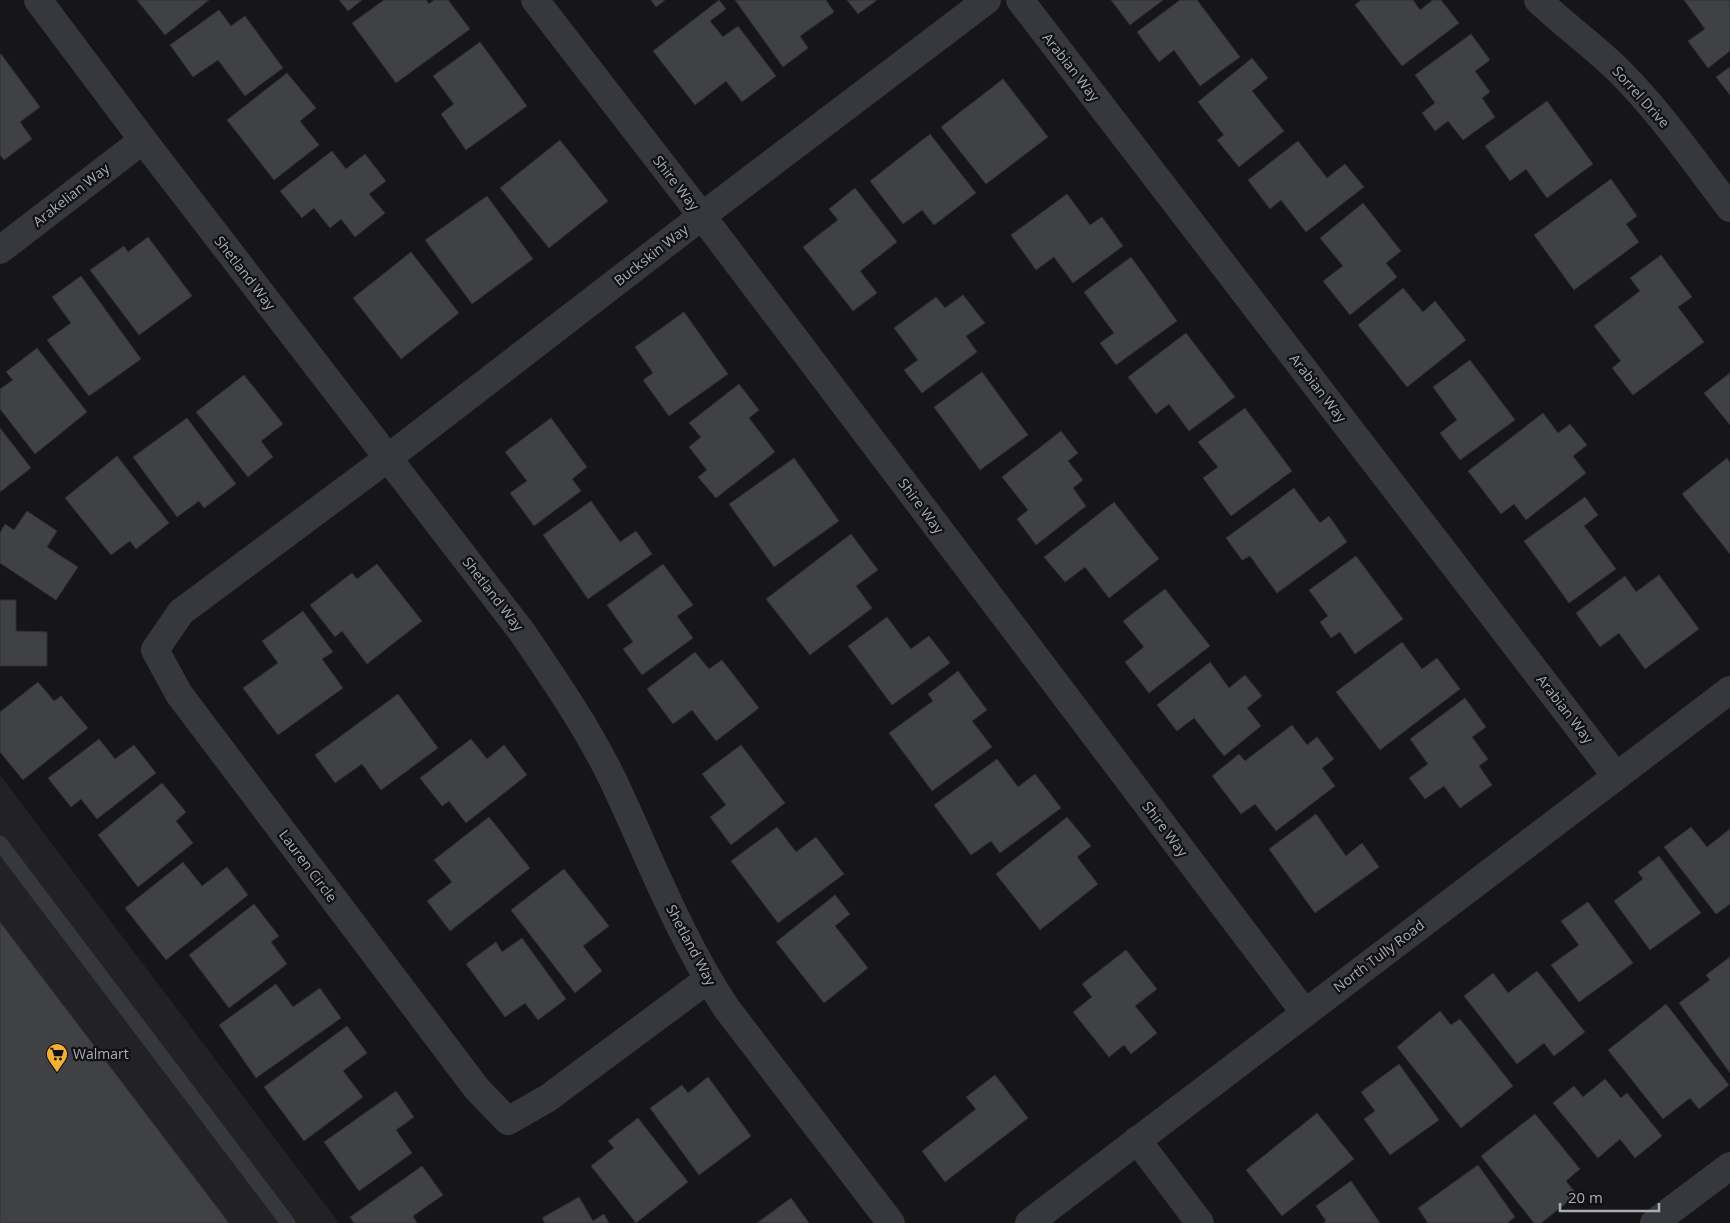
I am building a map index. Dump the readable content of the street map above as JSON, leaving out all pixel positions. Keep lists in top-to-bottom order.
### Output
{
  "streets": {
    "street": [
      "Arabian Way",
      "Sorrel Drive",
      "Shire Way",
      "Arakelian Way",
      "Buckskin Way",
      "Shetland Way",
      "Lauren Circle",
      "North Tully Road"
    ]
  },
  "crossings": [
    ["Arabian Way", "North Tully Road"],
    ["Shire Way", "Buckskin Way"],
    ["Shire Way", "North Tully Road"],
    ["Arakelian Way", "Shetland Way"],
    ["Buckskin Way", "Shetland Way"],
    ["Buckskin Way", "Lauren Circle"],
    ["Shetland Way", "Lauren Circle"]
  ],
  "places": {
    "supermarket": ["Walmart"]
  },
  "scale_bar": "20 m"
}
